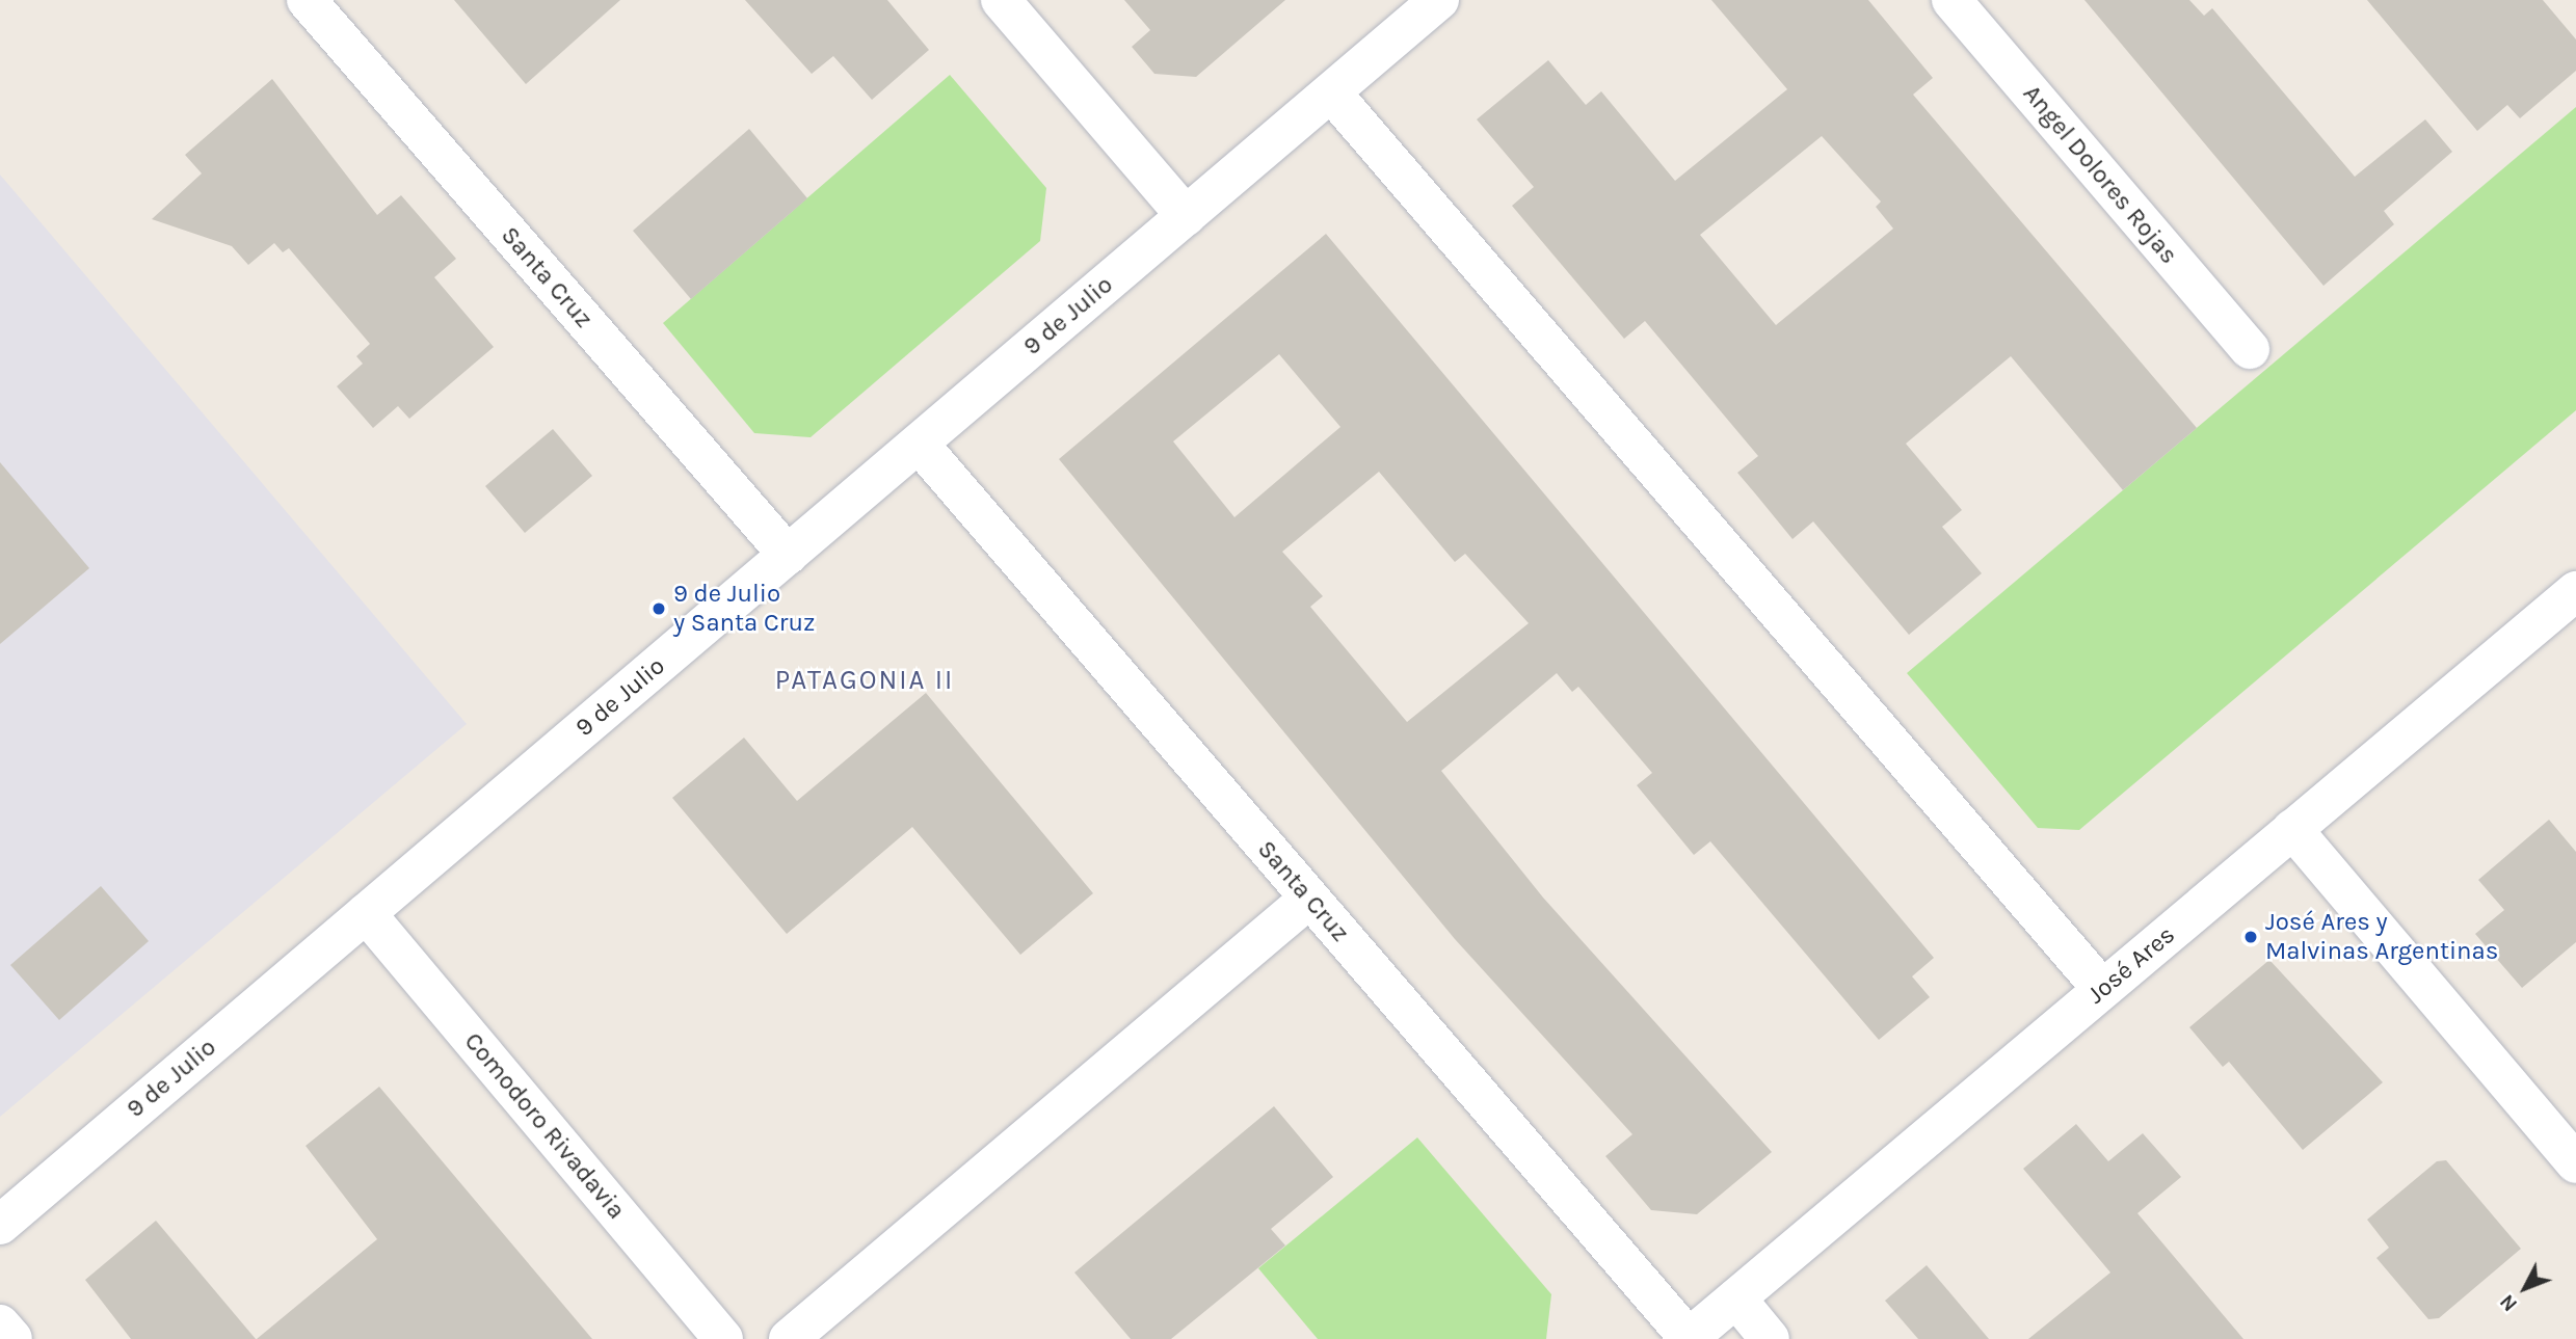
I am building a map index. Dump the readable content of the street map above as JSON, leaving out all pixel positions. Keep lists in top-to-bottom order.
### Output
{
  "streets": {
    "street": [
      "Angel Dolores Rojas",
      "Santa Cruz",
      "9 de Julio",
      "José Ares",
      "Comodoro Rivadavia"
    ]
  },
  "crossings": [
    ["Santa Cruz", "9 de Julio"],
    ["Santa Cruz", "José Ares"],
    ["9 de Julio", "Comodoro Rivadavia"]
  ],
  "districts": ["PATAGONIA II"],
  "places": ["9 de Julio y Santa Cruz", "José Ares y Malvinas Argentinas"],
  "north": "bottom left"
}
